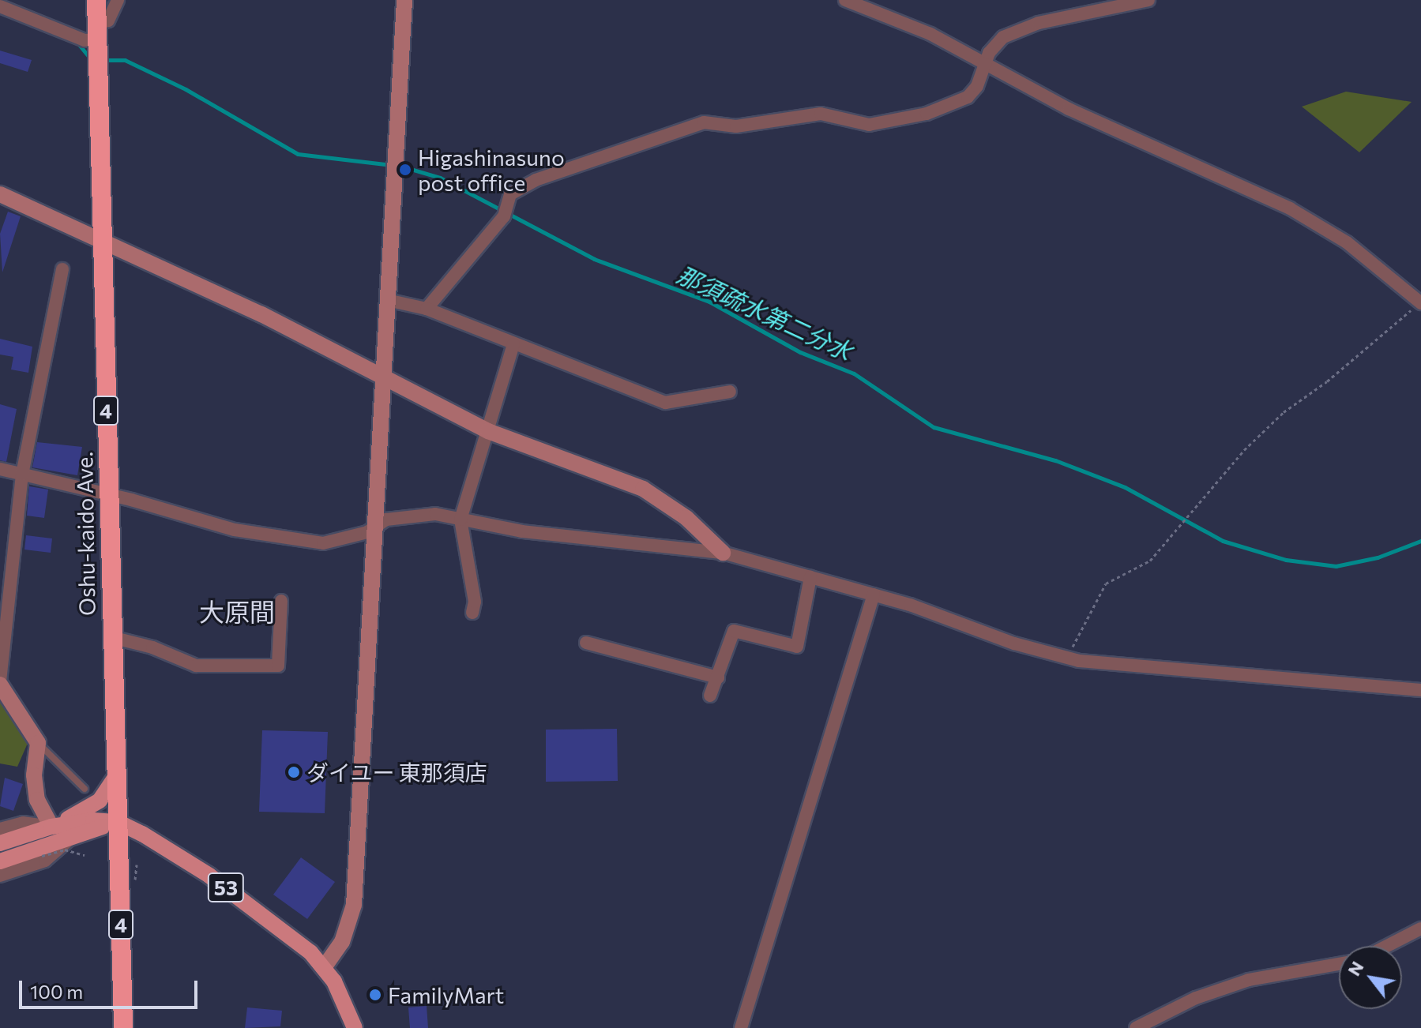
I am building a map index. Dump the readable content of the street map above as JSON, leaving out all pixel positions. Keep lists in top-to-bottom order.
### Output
{
  "streets": {
    "highway": ["4", "Oshu-kaido Ave."],
    "main road": ["53"]
  },
  "crossings": [
    ["Oshu-kaido Ave.", "53"]
  ],
  "districts": ["大原間"],
  "water": ["那須疏水第二分水"],
  "places": ["Higashinasuno post office", "ダイユー 東那須店", "FamilyMart"],
  "scale_bar": "100 m",
  "north": "top left"
}
